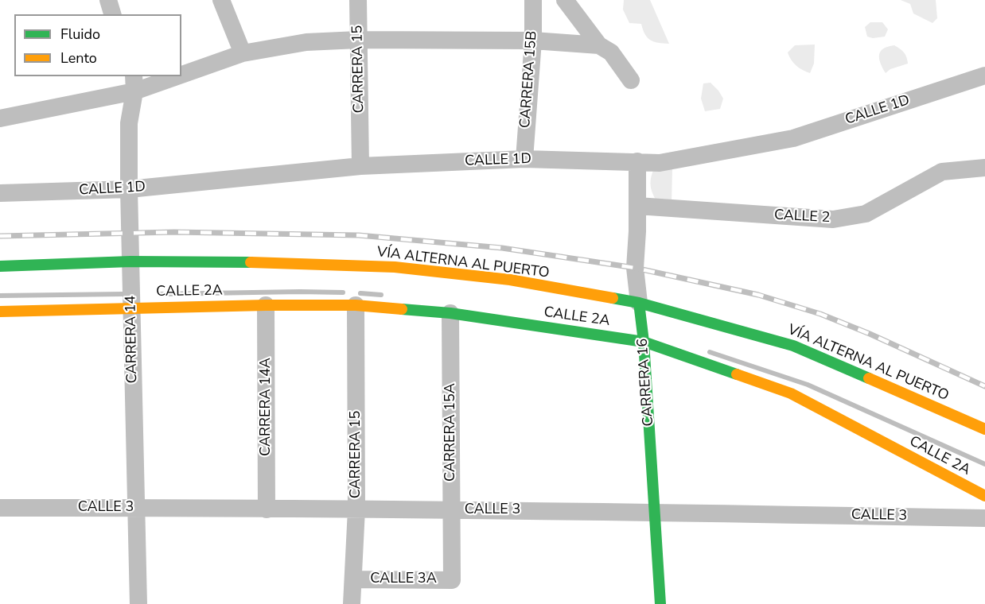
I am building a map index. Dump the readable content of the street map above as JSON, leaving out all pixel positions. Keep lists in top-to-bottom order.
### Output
{
  "streets": {
    "street": [
      "CARRERA 15",
      "CARRERA 15B",
      "CALLE 1D",
      "CALLE 2",
      "VÍA ALTERNA AL PUERTO",
      "CALLE 2A",
      "CARRERA 14",
      "CARRERA 16",
      "CARRERA 14A",
      "CARRERA 15A",
      "CALLE 3",
      "CALLE 3A"
    ]
  },
  "crossings": [
    ["CARRERA 15", "CALLE 1D"],
    ["CARRERA 15", "CALLE 2A"],
    ["CARRERA 15", "CALLE 3"],
    ["CARRERA 15", "CALLE 3A"],
    ["CARRERA 15B", "CALLE 1D"],
    ["CALLE 1D", "CARRERA 14"],
    ["CALLE 1D", "CARRERA 16"],
    ["CALLE 2", "CARRERA 16"],
    ["VÍA ALTERNA AL PUERTO", "CARRERA 14"],
    ["VÍA ALTERNA AL PUERTO", "CARRERA 16"],
    ["CALLE 2A", "CARRERA 14"],
    ["CALLE 2A", "CARRERA 16"],
    ["CALLE 2A", "CARRERA 14A"],
    ["CALLE 2A", "CARRERA 15A"],
    ["CARRERA 14", "CALLE 3"],
    ["CARRERA 16", "CALLE 3"],
    ["CARRERA 14A", "CALLE 3"],
    ["CARRERA 15A", "CALLE 3"],
    ["CARRERA 15A", "CALLE 3A"]
  ],
  "legend": ["Fluido", "Lento"]
}
